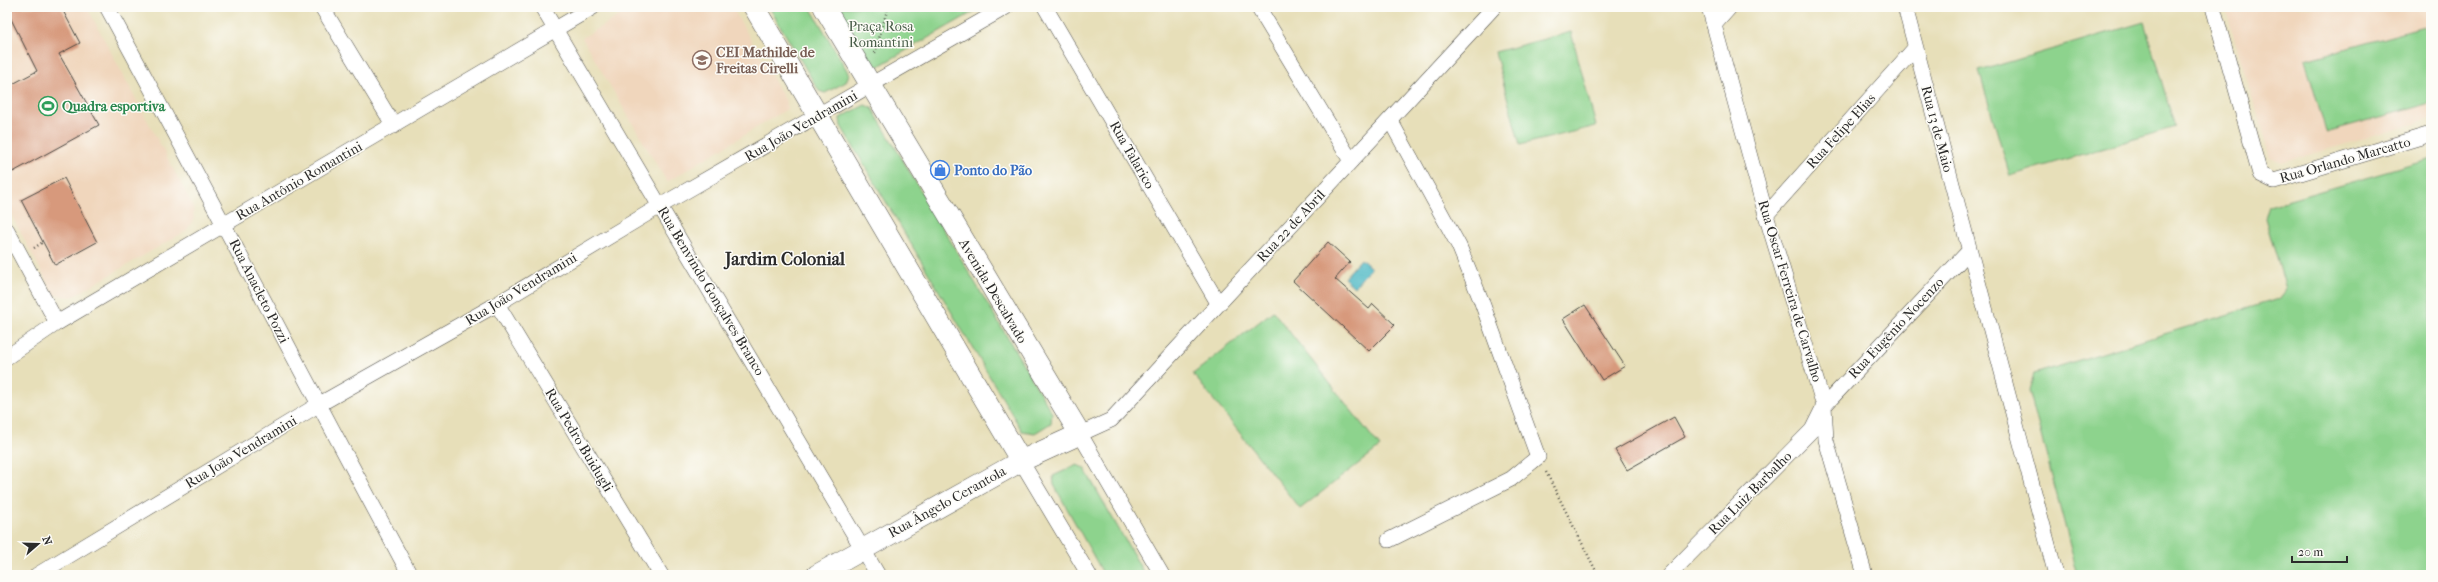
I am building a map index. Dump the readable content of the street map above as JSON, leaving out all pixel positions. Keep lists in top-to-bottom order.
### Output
{
  "streets": {
    "street": [
      "Rua João Vendramini",
      "Rua 13 de Maio",
      "Rua Felipe Elias",
      "Rua Talarico",
      "Rua Orlando Marcatto",
      "Rua Antônio Romantini",
      "Rua 22 de Abril",
      "Rua Anacleto Pozzi",
      "Rua Benvindo Gonçalves Branco",
      "Avenida Descalvado",
      "Rua Oscar Ferreira de Carvalho",
      "Rua Eugênio Nocenzo",
      "Rua Pedro Buidugli",
      "Rua Luiz Barbalho",
      "Rua Ângelo Cerantola"
    ]
  },
  "crossings": [
    ["Rua João Vendramini", "Rua Anacleto Pozzi"],
    ["Rua João Vendramini", "Rua Benvindo Gonçalves Branco"],
    ["Rua João Vendramini", "Avenida Descalvado"],
    ["Rua João Vendramini", "Rua Pedro Buidugli"],
    ["Rua 13 de Maio", "Rua Felipe Elias"],
    ["Rua 13 de Maio", "Rua Eugênio Nocenzo"],
    ["Rua Felipe Elias", "Rua Oscar Ferreira de Carvalho"],
    ["Rua Talarico", "Rua 22 de Abril"],
    ["Rua Antônio Romantini", "Rua Anacleto Pozzi"],
    ["Rua Antônio Romantini", "Rua Benvindo Gonçalves Branco"],
    ["Rua 22 de Abril", "Avenida Descalvado"],
    ["Rua 22 de Abril", "Rua Ângelo Cerantola"],
    ["Rua Benvindo Gonçalves Branco", "Rua Ângelo Cerantola"],
    ["Avenida Descalvado", "Rua Ângelo Cerantola"],
    ["Rua Oscar Ferreira de Carvalho", "Rua Eugênio Nocenzo"],
    ["Rua Oscar Ferreira de Carvalho", "Rua Luiz Barbalho"],
    ["Rua Eugênio Nocenzo", "Rua Luiz Barbalho"]
  ],
  "districts": ["Jardim Colonial"],
  "parks": ["Praça Rosa Romantini"],
  "places": {
    "school or university": ["CEI Mathilde de Freitas Cirelli"],
    "sports": ["Quadra esportiva"],
    "shop": ["Ponto do Pão"]
  },
  "scale_bar": "20 m",
  "north": "right"
}
